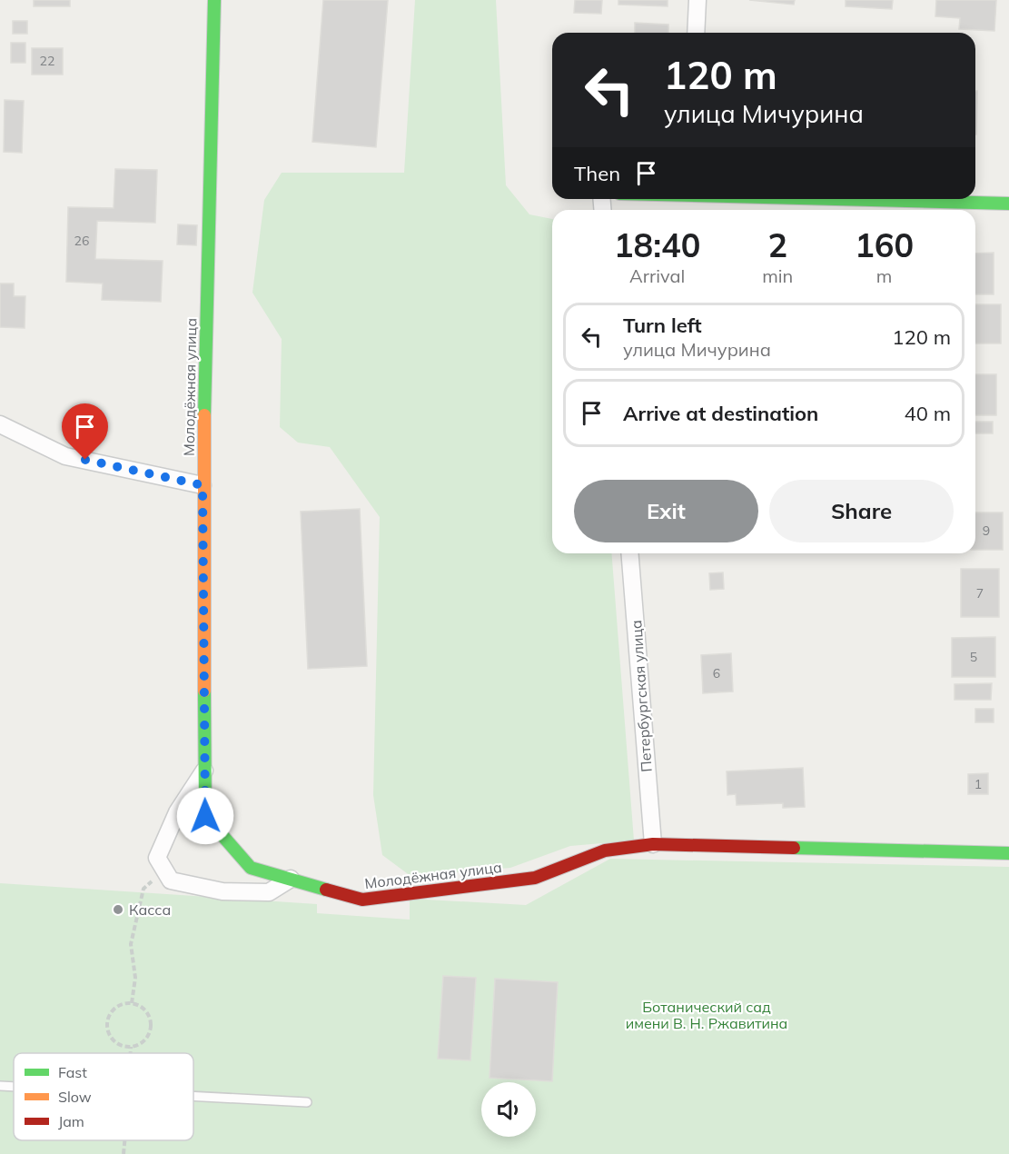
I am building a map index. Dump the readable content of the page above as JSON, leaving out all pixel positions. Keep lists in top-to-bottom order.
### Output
{
  "streets": {
    "street": ["Молодёжная улица", "Петербургская улица"]
  },
  "crossings": [
    ["Молодёжная улица", "Петербургская улица"]
  ],
  "parks": ["Ботанический сад имени В. Н. Ржавитина"],
  "places": ["Касса"],
  "house_numbers": [
    "22",
    "26",
    "9",
    "7",
    "5",
    "6",
    "1"
  ],
  "legend": ["Fast", "Slow", "Jam"],
  "page": {
    "turn": ["120 m", "улица Мичурина"],
    "then": "Then",
    "eta": [
      "18:40",
      "Arrival",
      "2",
      "min",
      "160",
      "m"
    ],
    "list": [
      {
        "name": "Turn left",
        "note": "улица Мичурина",
        "value": "120 m"
      },
      {
        "name": "Arrive at destination",
        "value": "40 m"
      }
    ],
    "buttons": ["Exit", "Share"]
  }
}
